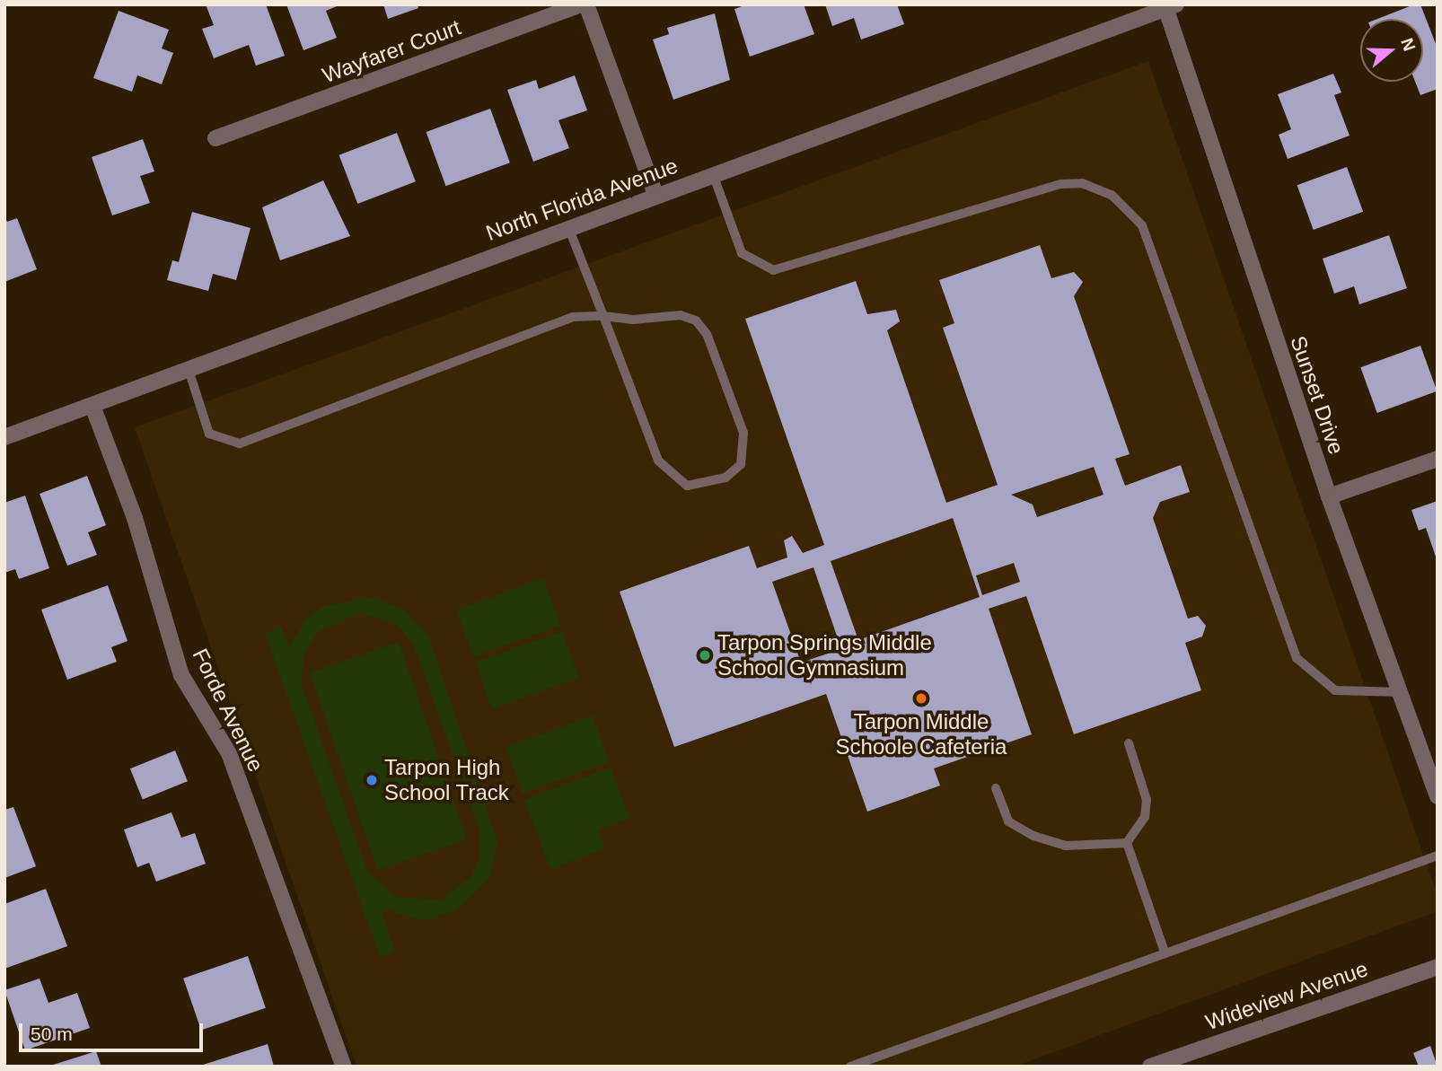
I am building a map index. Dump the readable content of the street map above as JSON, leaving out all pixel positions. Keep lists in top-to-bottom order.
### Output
{
  "streets": {
    "street": [
      "Wayfarer Court",
      "North Florida Avenue",
      "Sunset Drive",
      "Forde Avenue",
      "Wideview Avenue"
    ]
  },
  "crossings": [
    ["North Florida Avenue", "Sunset Drive"],
    ["North Florida Avenue", "Forde Avenue"]
  ],
  "places": ["Tarpon Springs Middle School Gymnasium", "Tarpon Middle Schoole Cafeteria", "Tarpon High School Track"],
  "scale_bar": "50 m",
  "north": "right"
}
